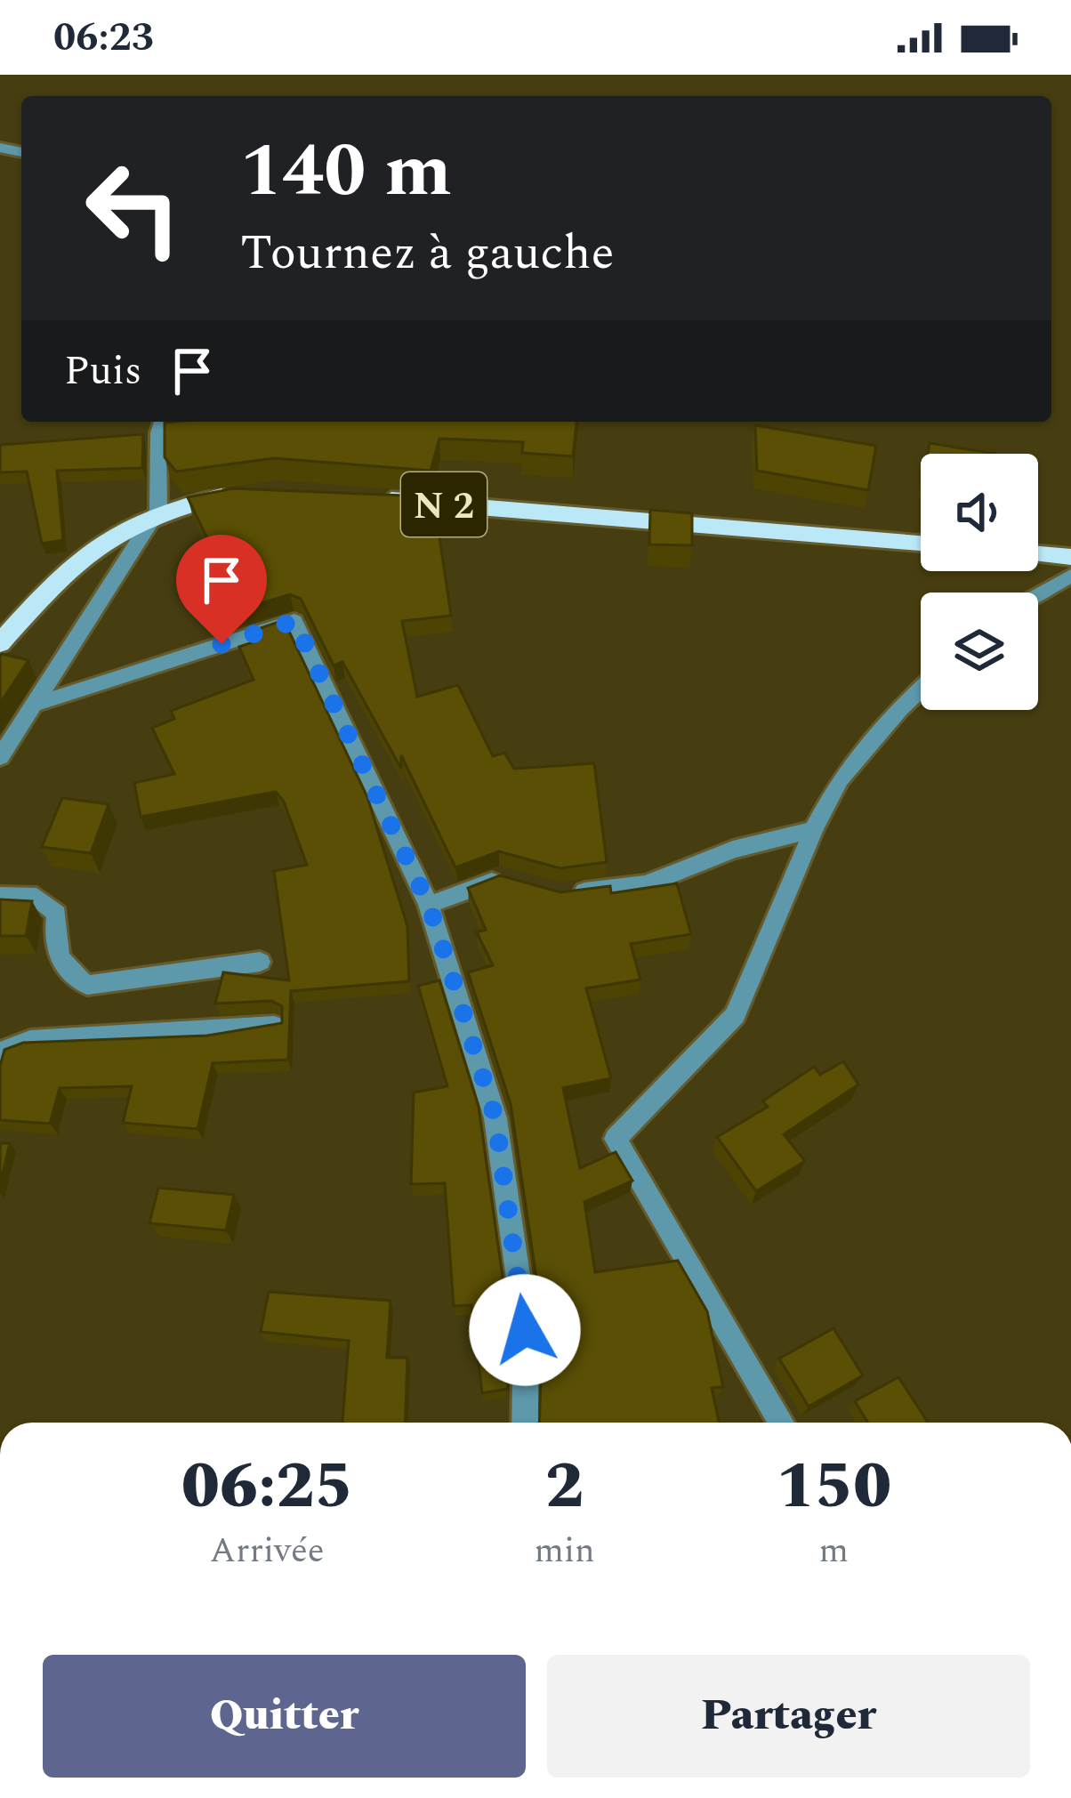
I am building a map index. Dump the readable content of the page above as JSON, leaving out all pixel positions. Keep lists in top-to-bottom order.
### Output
{
  "streets": {
    "main road": ["N 2"]
  },
  "page": {
    "status": "06:23",
    "turn": ["140 m", "Tournez à gauche"],
    "then": "Puis",
    "eta": [
      "06:25",
      "Arrivée",
      "2",
      "min",
      "150",
      "m"
    ],
    "buttons": ["Quitter", "Partager"]
  }
}
